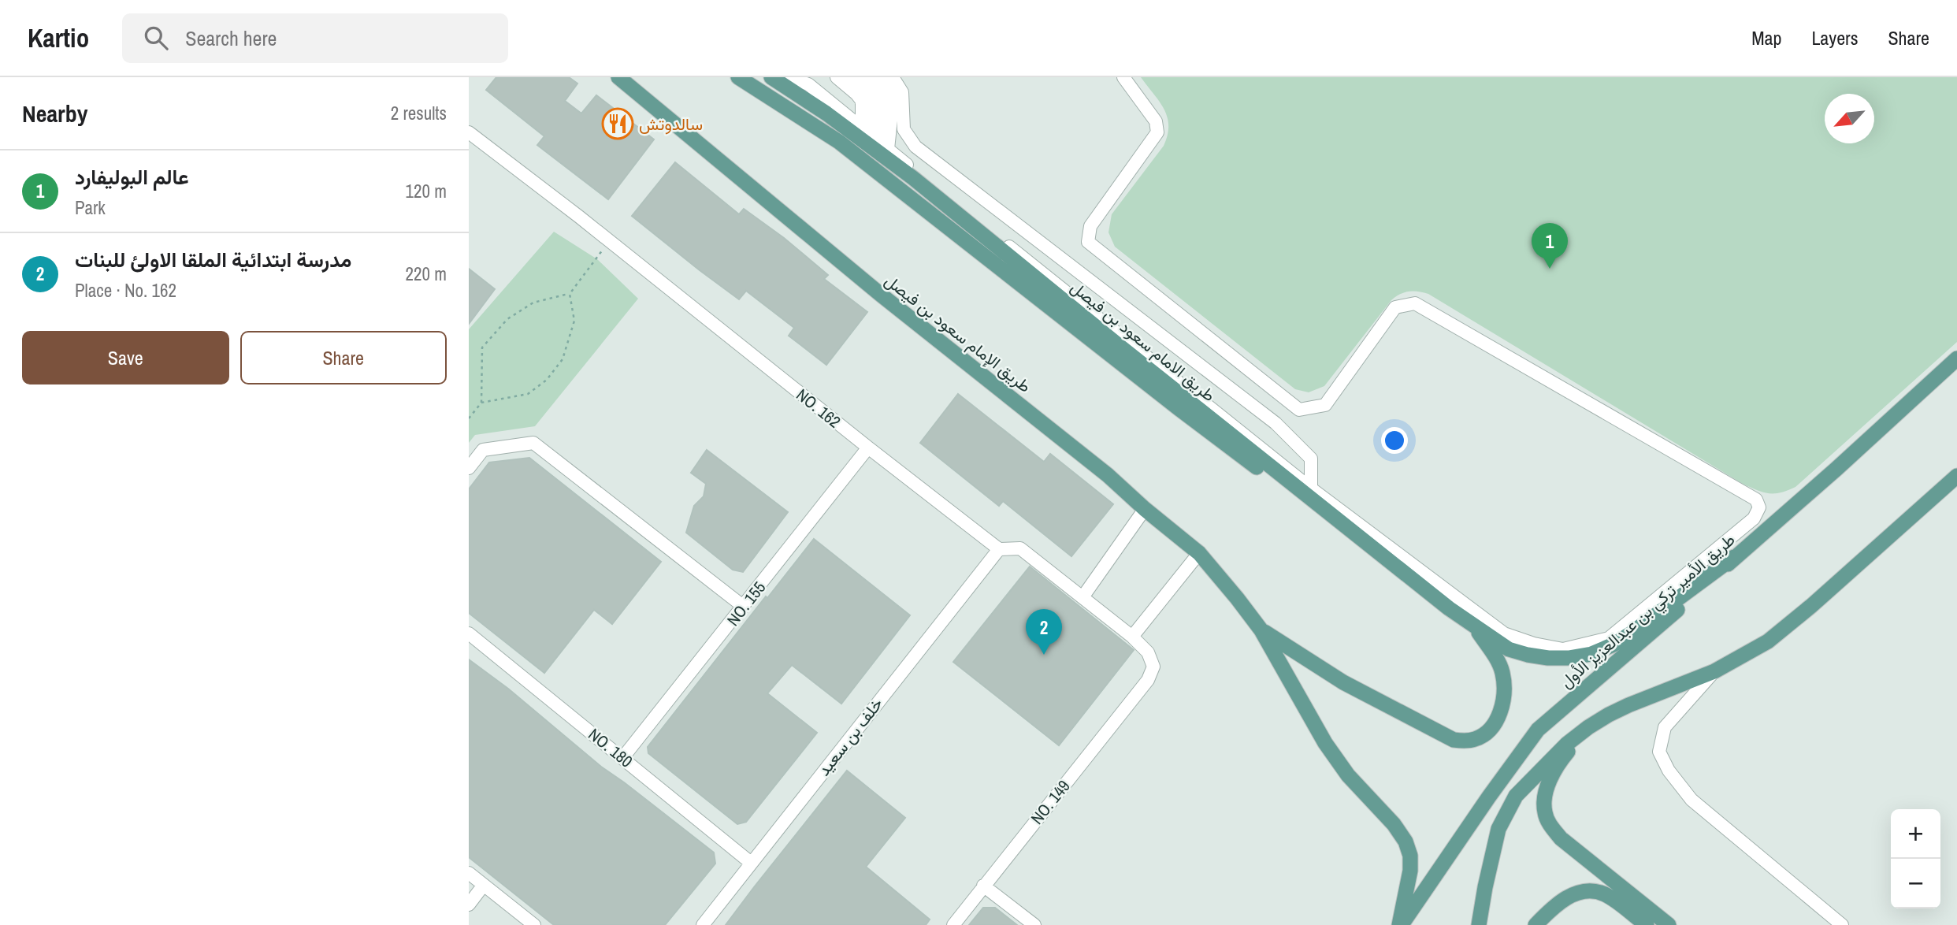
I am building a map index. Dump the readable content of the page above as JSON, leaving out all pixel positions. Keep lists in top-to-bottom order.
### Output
{
  "streets": {
    "main road": ["طريق الإمام سعود بن فيصل", "طريق الامام سعود بن فيصل", "طريق الأمير تركي بن عبدالعزيز الأول"],
    "street": [
      "NO. 162",
      "NO. 155",
      "خلف بن سعيد",
      "NO. 180",
      "NO. 149"
    ]
  },
  "crossings": [
    ["NO. 162", "NO. 155"],
    ["NO. 162", "خلف بن سعيد"],
    ["NO. 155", "NO. 180"],
    ["خلف بن سعيد", "NO. 180"]
  ],
  "places": {
    "restaurant": ["سالدوتش"]
  },
  "north": "bottom left",
  "page": {
    "header": "Kartio",
    "search": "Search here",
    "nav": ["Map", "Layers", "Share"],
    "heading": ["Nearby", "2 results"],
    "list": [
      {
        "mark": "1",
        "name": "عالم البوليفارد",
        "note": "Park",
        "value": "120 m"
      },
      {
        "mark": "2",
        "name": "مدرسة ابتدائية الملقا الاولئ للبنات",
        "note": "Place · No. 162",
        "value": "220 m"
      }
    ],
    "pins": ["1", "2"],
    "buttons": ["Save", "Share"],
    "map_buttons": ["+", "−"]
  }
}
